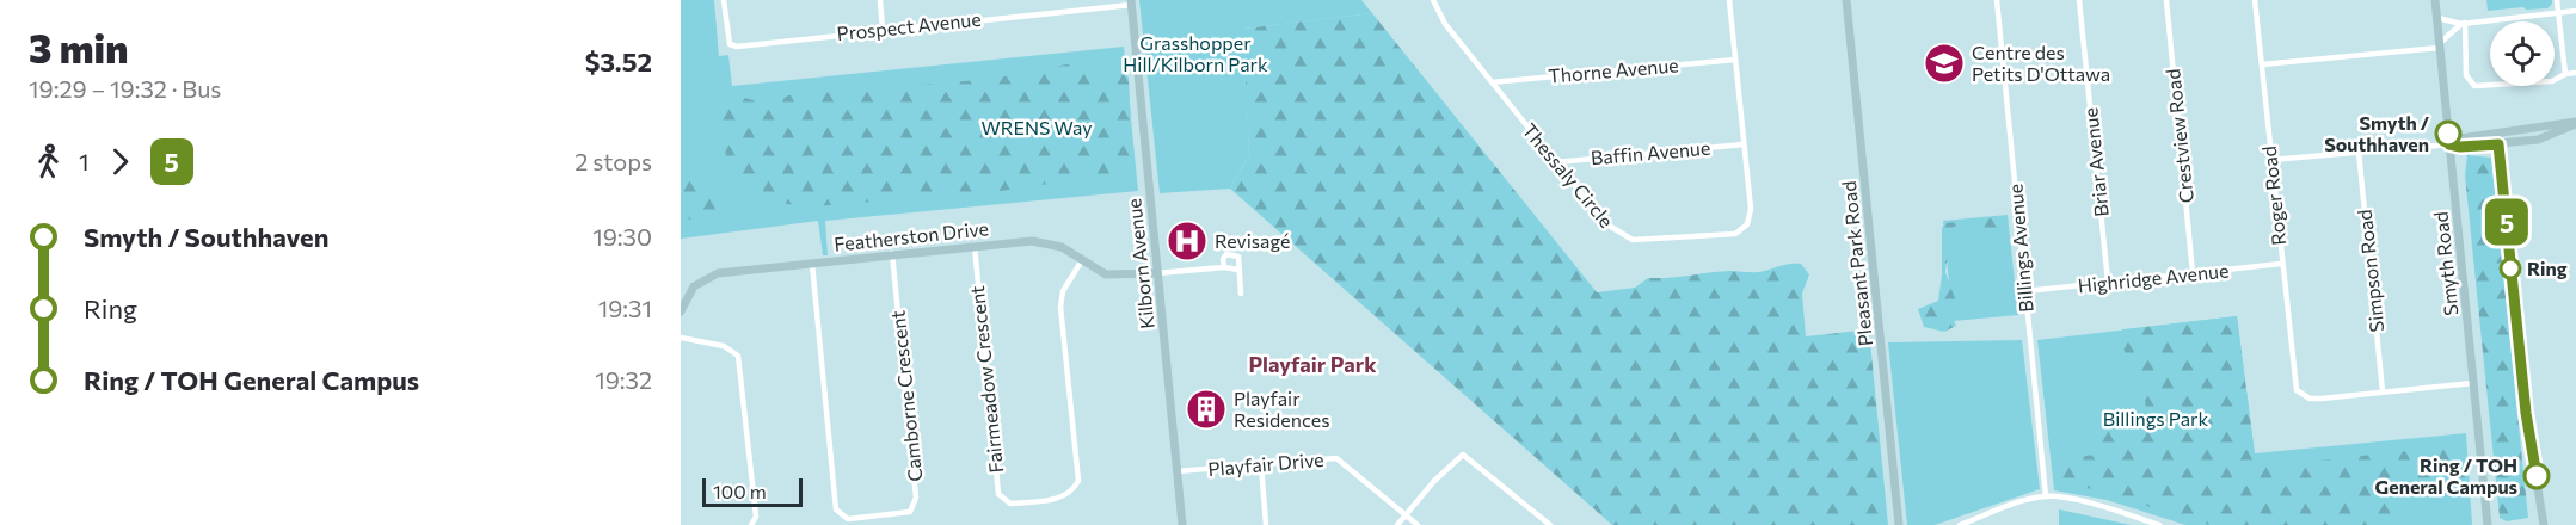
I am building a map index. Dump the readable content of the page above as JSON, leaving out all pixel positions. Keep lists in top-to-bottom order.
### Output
{
  "streets": {
    "street": [
      "Prospect Avenue",
      "Thorne Avenue",
      "Crestview Road",
      "Baffin Avenue",
      "Briar Avenue",
      "Thessaly Circle",
      "Roger Road",
      "Featherston Drive",
      "Billings Avenue",
      "Kilborn Avenue",
      "Pleasant Park Road",
      "Smyth Road",
      "Simpson Road",
      "Highridge Avenue",
      "Fairmeadow Crescent",
      "Camborne Crescent",
      "Playfair Drive"
    ]
  },
  "crossings": [
    ["Prospect Avenue", "Kilborn Avenue"],
    ["Thorne Avenue", "Thessaly Circle"],
    ["Crestview Road", "Highridge Avenue"],
    ["Baffin Avenue", "Thessaly Circle"],
    ["Briar Avenue", "Highridge Avenue"],
    ["Roger Road", "Simpson Road"],
    ["Roger Road", "Highridge Avenue"],
    ["Featherston Drive", "Kilborn Avenue"],
    ["Featherston Drive", "Fairmeadow Crescent"],
    ["Featherston Drive", "Camborne Crescent"],
    ["Billings Avenue", "Highridge Avenue"],
    ["Kilborn Avenue", "Playfair Drive"]
  ],
  "districts": ["Playfair Park"],
  "parks": ["Grasshopper Hill/Kilborn Park", "WRENS Way", "Billings Park"],
  "places": {
    "school or university": ["Centre des Petits D'Ottawa"],
    "other": ["Smyth / Southhaven", "Ring", "Ring / TOH General Campus"],
    "hospital": ["Revisagé"],
    "building": ["Playfair Residences"]
  },
  "lines": ["bus line 5"],
  "scale_bar": "100 m",
  "page": {
    "heading": ["3 min", "19:29 – 19:32 · Bus", "$3.52"],
    "on_map": "5",
    "legs": ["1", "5", "2 stops"],
    "list": [
      {
        "name": "Smyth / Southhaven",
        "value": "19:30"
      },
      {
        "name": "Ring",
        "value": "19:31"
      },
      {
        "name": "Ring / TOH General Campus",
        "value": "19:32"
      }
    ],
    "scale": "100 m"
  }
}
